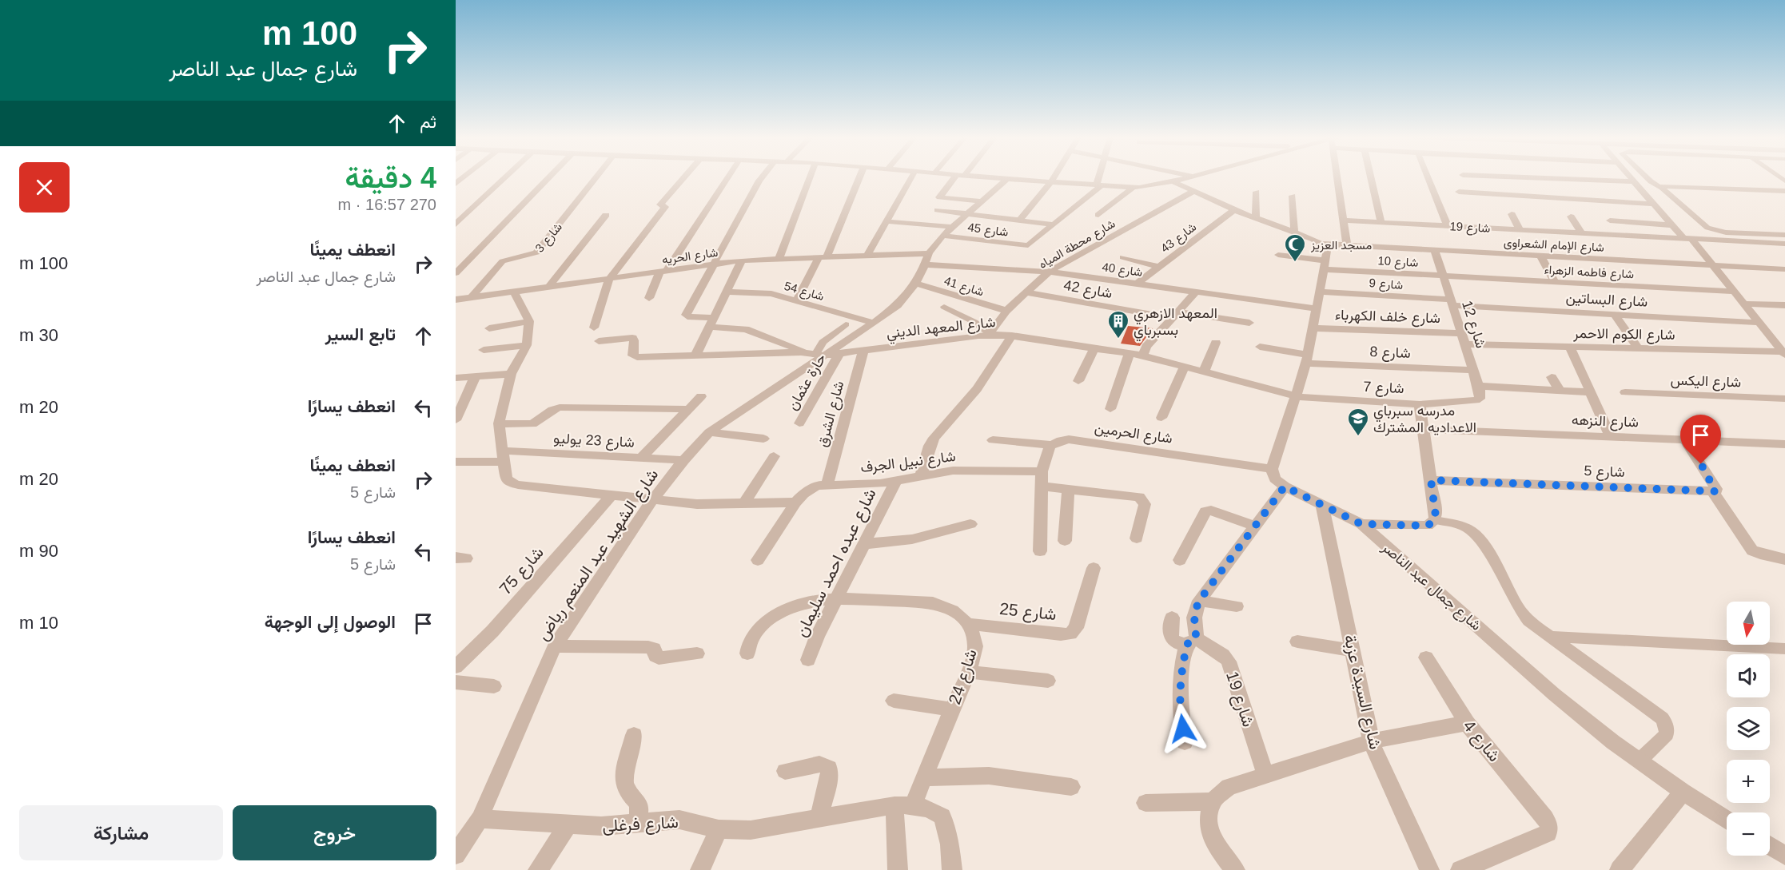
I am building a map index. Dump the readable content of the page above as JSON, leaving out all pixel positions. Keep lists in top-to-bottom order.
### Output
{
  "streets": {
    "street": [
      "شارع 19",
      "شارع 45",
      "شارع 3",
      "شارع 43",
      "شارع محطة المياه",
      "شارع الإمام الشعراوى",
      "شارع الحريه",
      "شارع 10",
      "شارع 40",
      "شارع فاطمه الزهراء",
      "شارع 9",
      "شارع 41",
      "شارع 42",
      "شارع 54",
      "شارع البساتين",
      "شارع خلف الكهرباء",
      "شارع 12",
      "شارع المعهد الديني",
      "شارع الكوم الاحمر",
      "شارع 8",
      "شارع اليكس",
      "حارة عثمان",
      "شارع 7",
      "شارع الشرق",
      "شارع النزهه",
      "شارع الحرمين",
      "شارع 23 يوليو",
      "شارع نبيل الجرف",
      "شارع 5",
      "شارع الشهيد عبد المنعم رياض",
      "شارع عبده احمد سليمان",
      "شارع 75",
      "شارع جمال عبد الناصر",
      "شارع 25",
      "شارع 24",
      "شارع السيدة عزبة",
      "شارع 4",
      "شارع فرغلى"
    ]
  },
  "crossings": [
    ["شارع 45", "شارع الشهيد عبد المنعم رياض"],
    ["شارع 3", "شارع الحريه"],
    ["شارع 43", "شارع الإمام الشعراوى"],
    ["شارع 43", "شارع 40"],
    ["شارع محطة المياه", "شارع الإمام الشعراوى"],
    ["شارع محطة المياه", "شارع 40"],
    ["شارع محطة المياه", "شارع 41"],
    ["شارع محطة المياه", "شارع 42"],
    ["شارع محطة المياه", "شارع المعهد الديني"],
    ["شارع الإمام الشعراوى", "شارع 12"],
    ["شارع الحريه", "شارع الشهيد عبد المنعم رياض"],
    ["شارع 10", "شارع فاطمه الزهراء"],
    ["شارع 10", "شارع 12"],
    ["شارع 40", "شارع الشهيد عبد المنعم رياض"],
    ["شارع فاطمه الزهراء", "شارع 12"],
    ["شارع 9", "شارع البساتين"],
    ["شارع 9", "شارع 12"],
    ["شارع 41", "شارع الشهيد عبد المنعم رياض"],
    ["شارع 54", "شارع الشهيد عبد المنعم رياض"],
    ["شارع البساتين", "شارع 12"],
    ["شارع خلف الكهرباء", "شارع 12"],
    ["شارع 12", "شارع الكوم الاحمر"],
    ["شارع 12", "شارع 8"],
    ["شارع 12", "شارع 7"],
    ["شارع المعهد الديني", "حارة عثمان"],
    ["شارع المعهد الديني", "شارع 7"],
    ["شارع المعهد الديني", "شارع الشرق"],
    ["شارع المعهد الديني", "شارع الشهيد عبد المنعم رياض"],
    ["شارع الشرق", "شارع نبيل الجرف"],
    ["شارع الحرمين", "شارع جمال عبد الناصر"],
    ["شارع 23 يوليو", "شارع الشهيد عبد المنعم رياض"],
    ["شارع نبيل الجرف", "شارع عبده احمد سليمان"],
    ["شارع الشهيد عبد المنعم رياض", "شارع فرغلى"],
    ["شارع جمال عبد الناصر", "شارع السيدة عزبة"],
    ["شارع 25", "شارع 24"],
    ["شارع 24", "شارع فرغلى"]
  ],
  "places": {
    "mosque": ["مسجد العزيز"],
    "building": ["المعهد الازهري بسبرباي"],
    "school or university": ["مدرسه سبرباي الاعداديه المشترك"]
  },
  "north": "bottom",
  "page": {
    "turn": ["100 m", "شارع جمال عبد الناصر"],
    "then": "ثم",
    "heading": ["4 دقيقة", "270 m · 16:57"],
    "list": [
      {
        "name": "انعطف يمينًا",
        "note": "شارع جمال عبد الناصر",
        "value": "100 m"
      },
      {
        "name": "تابع السير",
        "value": "30 m"
      },
      {
        "name": "انعطف يسارًا",
        "value": "20 m"
      },
      {
        "name": "انعطف يمينًا",
        "note": "شارع 5",
        "value": "20 m"
      },
      {
        "name": "انعطف يسارًا",
        "note": "شارع 5",
        "value": "90 m"
      },
      {
        "name": "الوصول إلى الوجهة",
        "value": "10 m"
      }
    ],
    "map_buttons": ["+", "−"],
    "buttons": ["خروج", "مشاركة"]
  }
}
